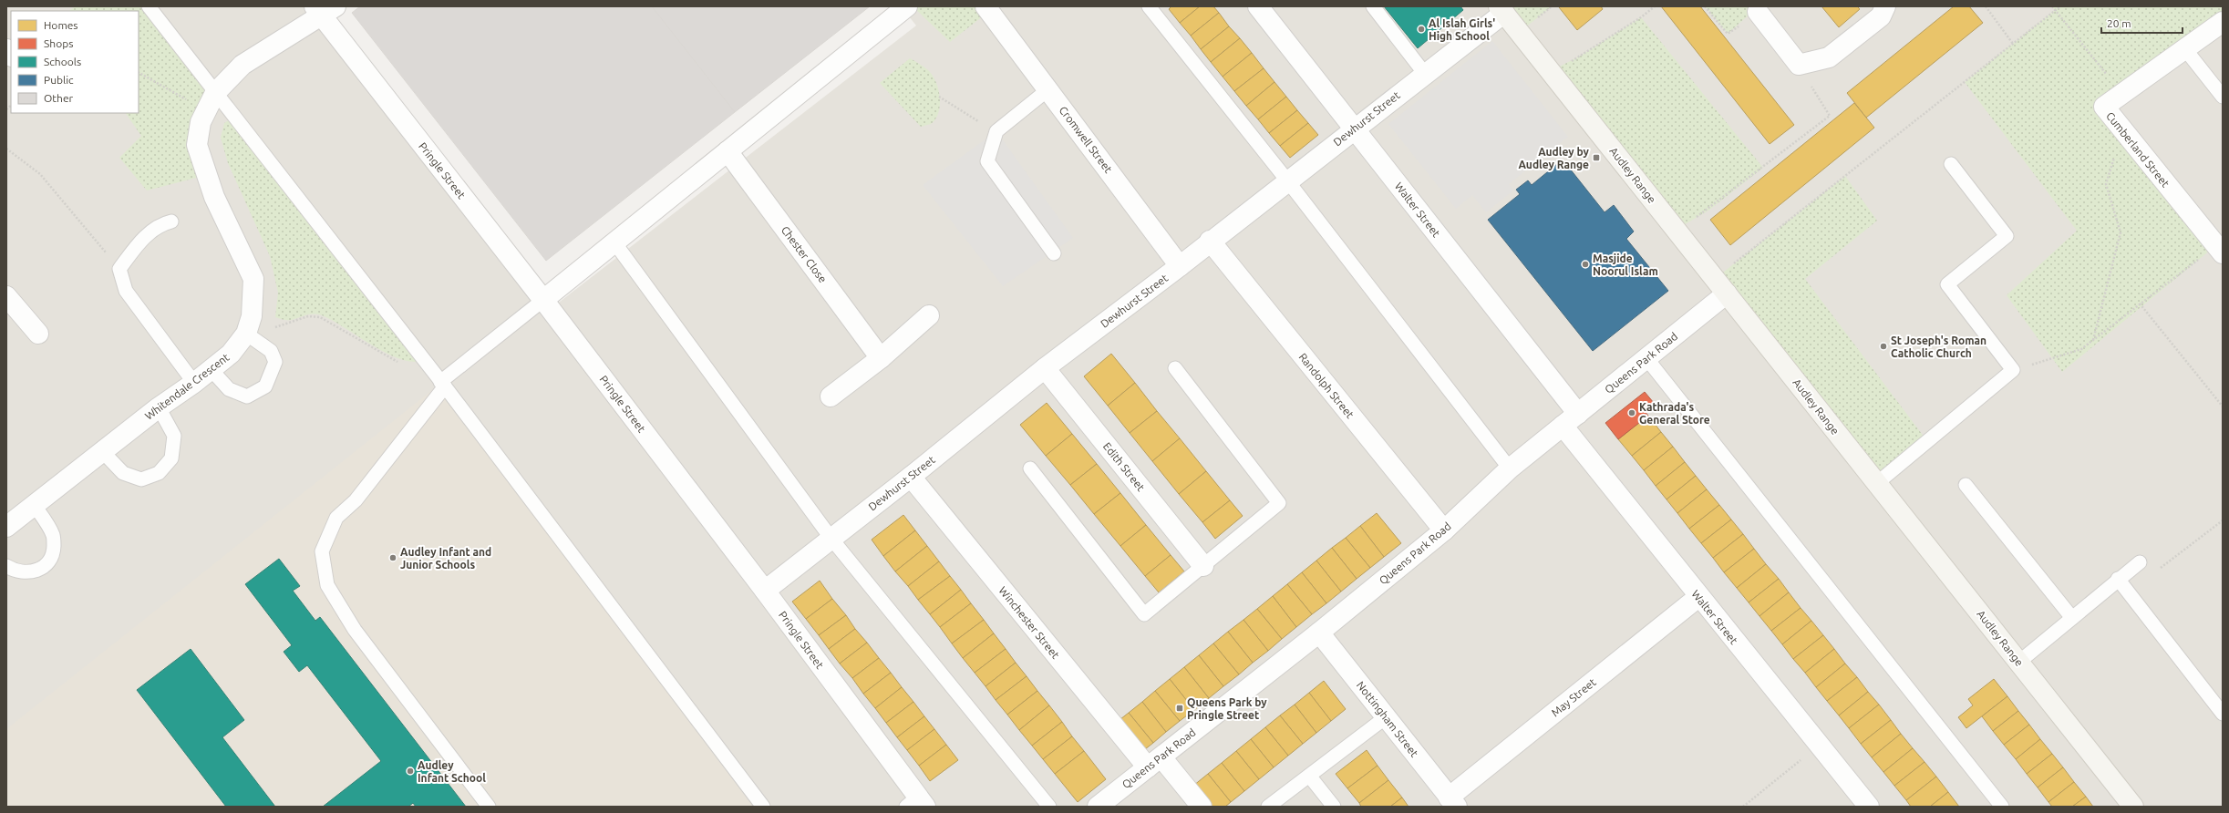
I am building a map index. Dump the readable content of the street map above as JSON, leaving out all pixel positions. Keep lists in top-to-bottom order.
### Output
{
  "streets": {
    "street": [
      "Dewhurst Street",
      "Cromwell Street",
      "Cumberland Street",
      "Pringle Street",
      "Audley Range",
      "Walter Street",
      "Chester Close",
      "Queens Park Road",
      "Randolph Street",
      "Whitendale Crescent",
      "Edith Street",
      "Winchester Street",
      "May Street",
      "Nottingham Street"
    ]
  },
  "crossings": [
    ["Dewhurst Street", "Cromwell Street"],
    ["Dewhurst Street", "Pringle Street"],
    ["Dewhurst Street", "Audley Range"],
    ["Dewhurst Street", "Walter Street"],
    ["Dewhurst Street", "Randolph Street"],
    ["Dewhurst Street", "Edith Street"],
    ["Dewhurst Street", "Winchester Street"],
    ["Audley Range", "Queens Park Road"],
    ["Walter Street", "Queens Park Road"],
    ["Walter Street", "May Street"],
    ["Queens Park Road", "Randolph Street"],
    ["Queens Park Road", "Winchester Street"],
    ["Queens Park Road", "Nottingham Street"],
    ["May Street", "Nottingham Street"]
  ],
  "places": {
    "other": [
      "Al Islah Girls' High School",
      "Masjide Noorul Islam",
      "St Joseph's Roman Catholic Church",
      "Kathrada's General Store",
      "Audley Infant and Junior Schools",
      "Audley Infant School"
    ],
    "transit": ["Audley by Audley Range", "Queens Park by Pringle Street"]
  },
  "legend": [
    "Homes",
    "Shops",
    "Schools",
    "Public",
    "Other"
  ],
  "scale_bar": "20 m"
}
